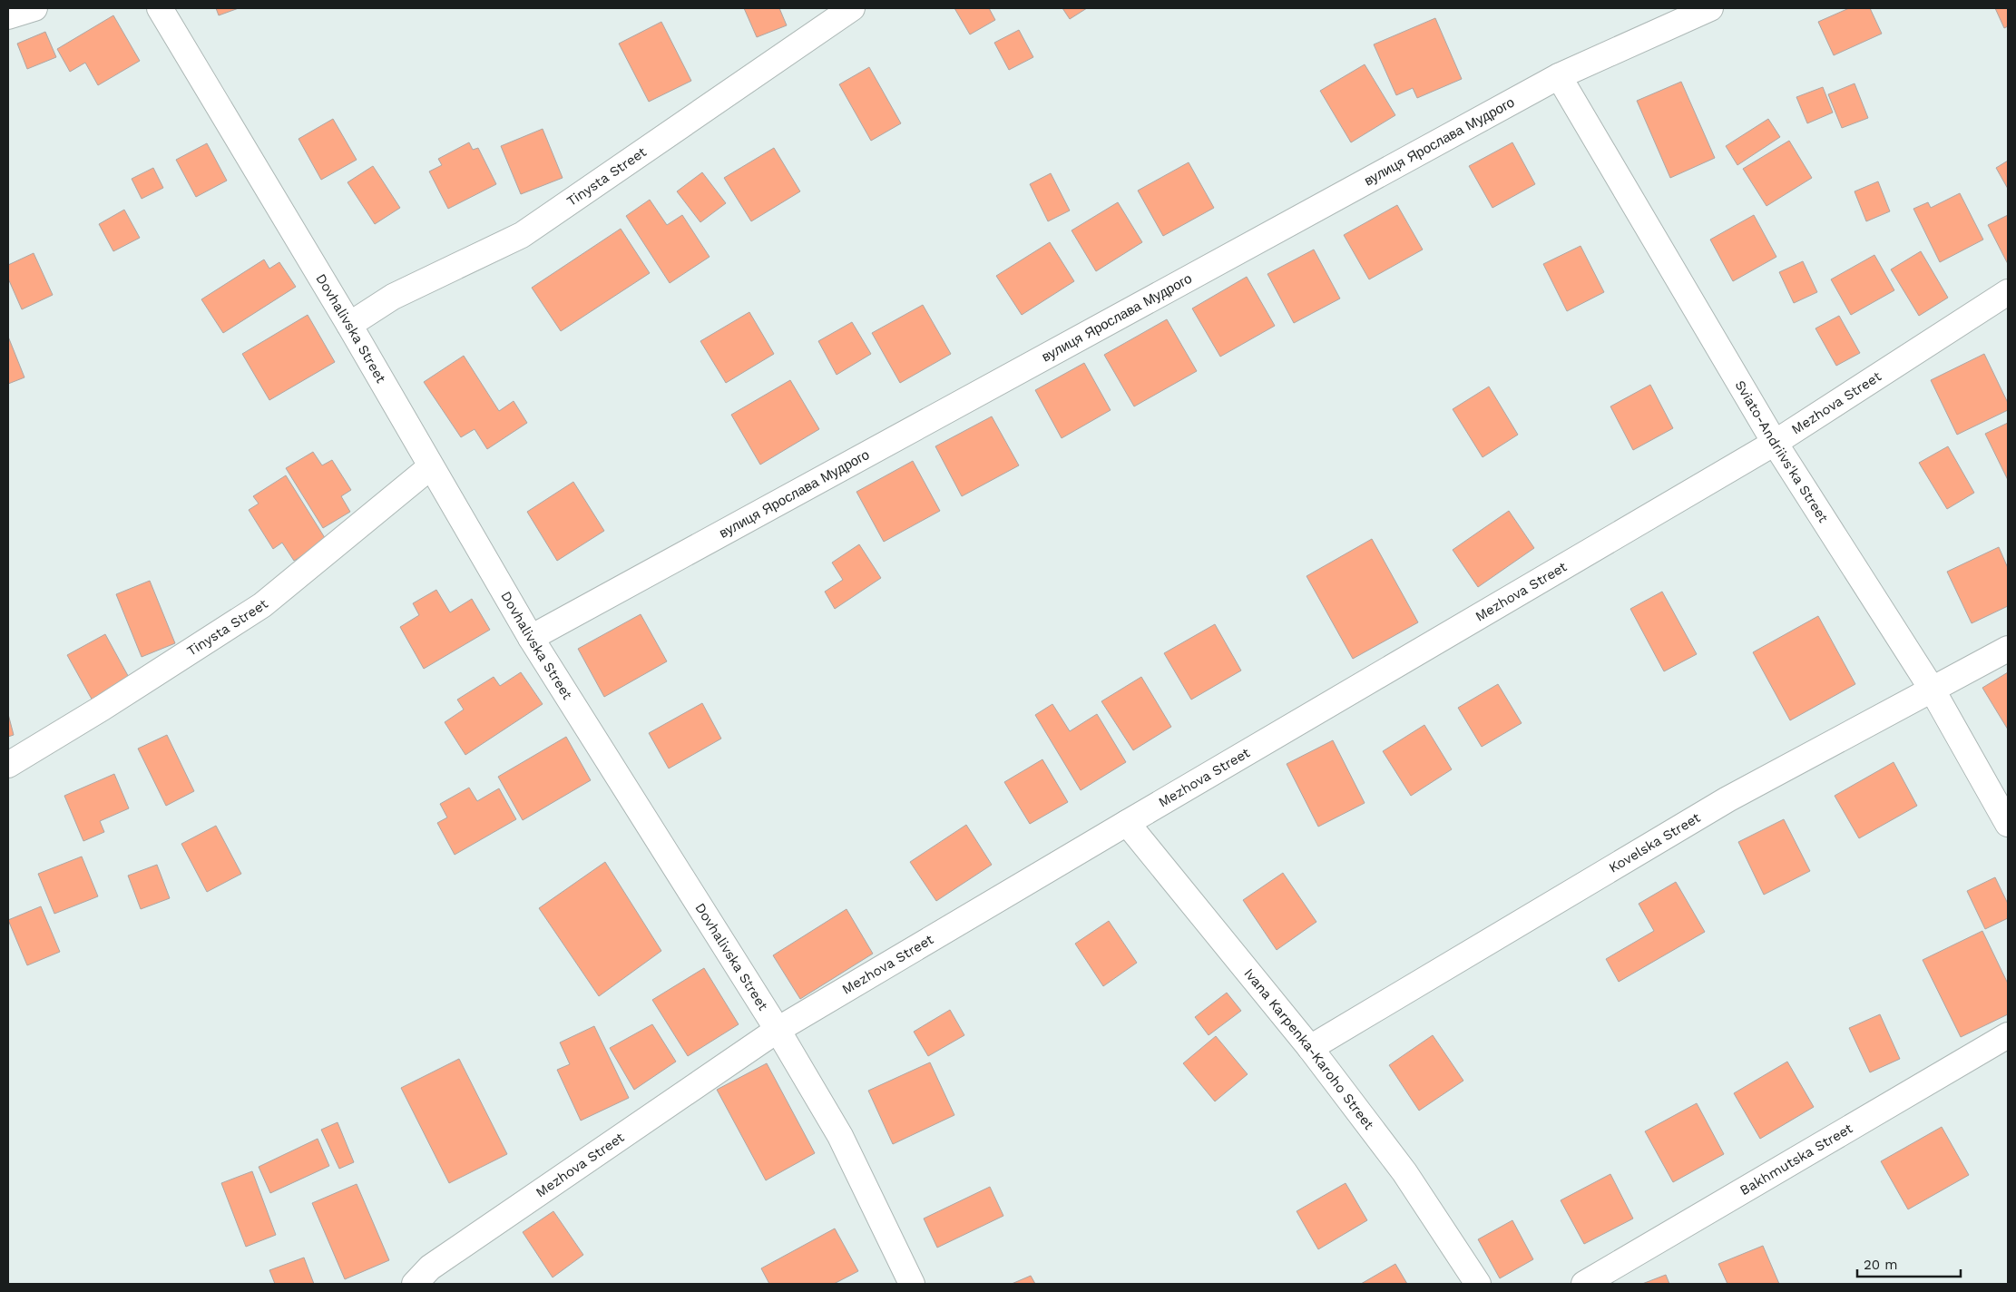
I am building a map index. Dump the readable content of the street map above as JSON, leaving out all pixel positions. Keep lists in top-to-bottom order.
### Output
{
  "streets": {
    "street": [
      "вулиця Ярослава Мудрого",
      "Tinysta Street",
      "Dovhalivska Street",
      "Mezhova Street",
      "Sviato-Andriivs'ka Street",
      "Kovelska Street",
      "Ivana Karpenka-Karoho Street",
      "Bakhmutska Street"
    ]
  },
  "crossings": [
    ["вулиця Ярослава Мудрого", "Dovhalivska Street"],
    ["вулиця Ярослава Мудрого", "Sviato-Andriivs'ka Street"],
    ["Tinysta Street", "Dovhalivska Street"],
    ["Dovhalivska Street", "Mezhova Street"],
    ["Mezhova Street", "Sviato-Andriivs'ka Street"],
    ["Mezhova Street", "Ivana Karpenka-Karoho Street"],
    ["Sviato-Andriivs'ka Street", "Kovelska Street"],
    ["Kovelska Street", "Ivana Karpenka-Karoho Street"]
  ],
  "scale_bar": "20 m"
}
